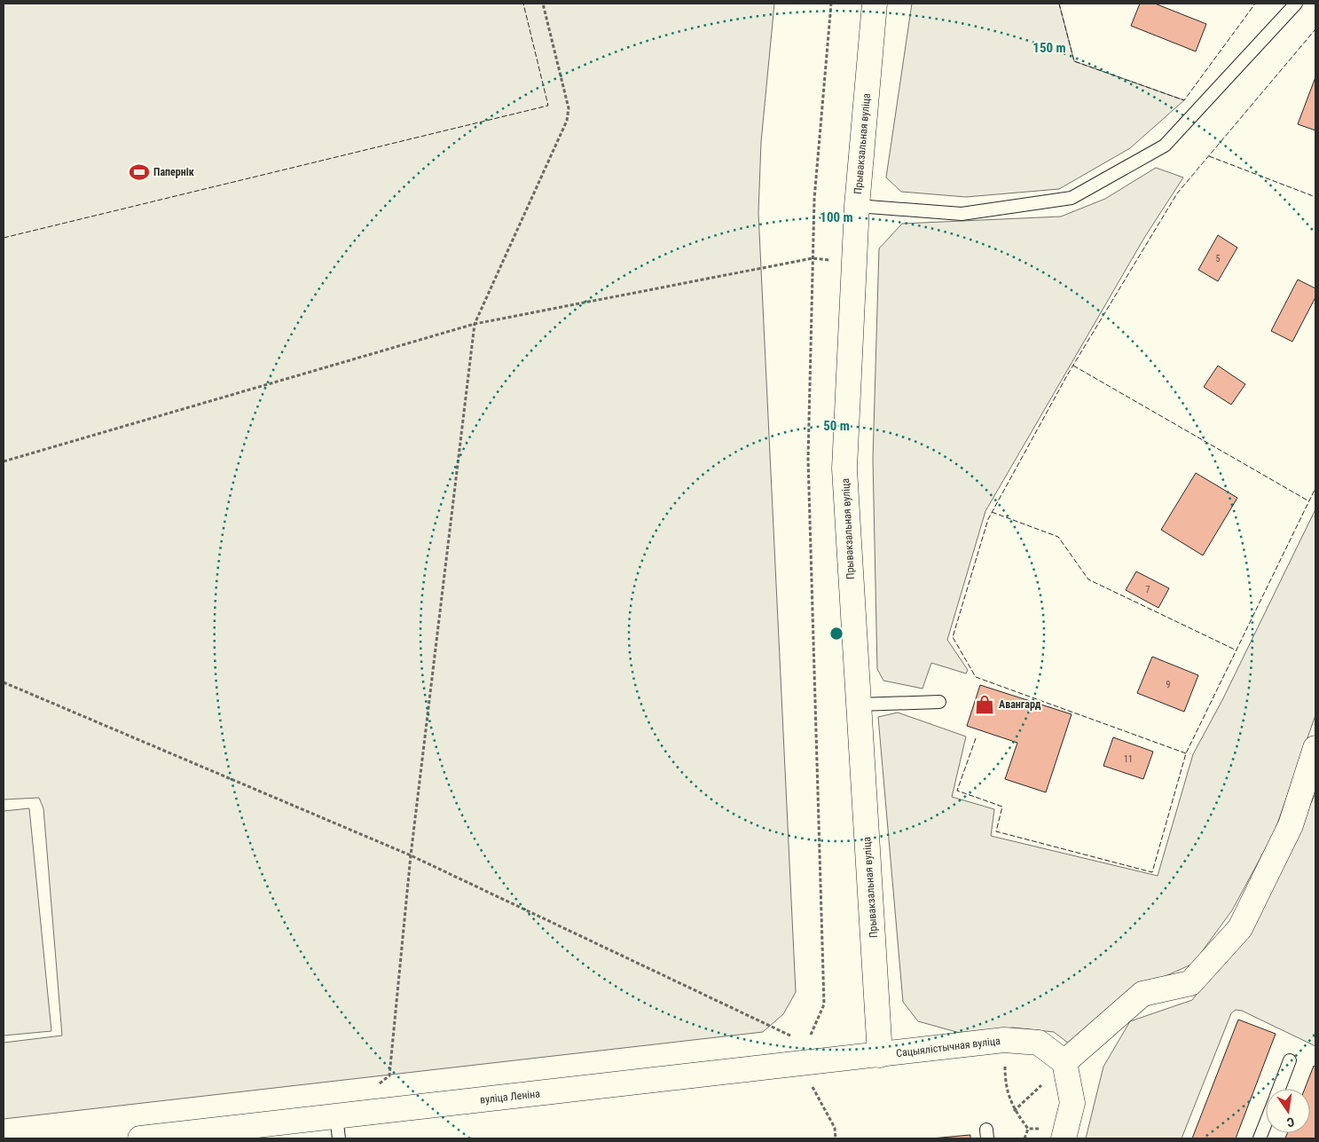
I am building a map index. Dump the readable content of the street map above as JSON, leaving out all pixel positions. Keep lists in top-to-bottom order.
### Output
{
  "streets": {
    "street": ["Прывакзальная вуліца", "Сацыялістычная вуліца", "вуліца Леніна"]
  },
  "crossings": [
    ["Прывакзальная вуліца", "Сацыялістычная вуліца"],
    ["Прывакзальная вуліца", "вуліца Леніна"],
    ["Сацыялістычная вуліца", "вуліца Леніна"]
  ],
  "places": {
    "sports": ["Папернік"],
    "shop": ["Авангард"]
  },
  "house_numbers": [
    "5",
    "7",
    "9",
    "11"
  ],
  "north": "bottom",
  "rings": ["150 m", "100 m", "50 m"]
}
